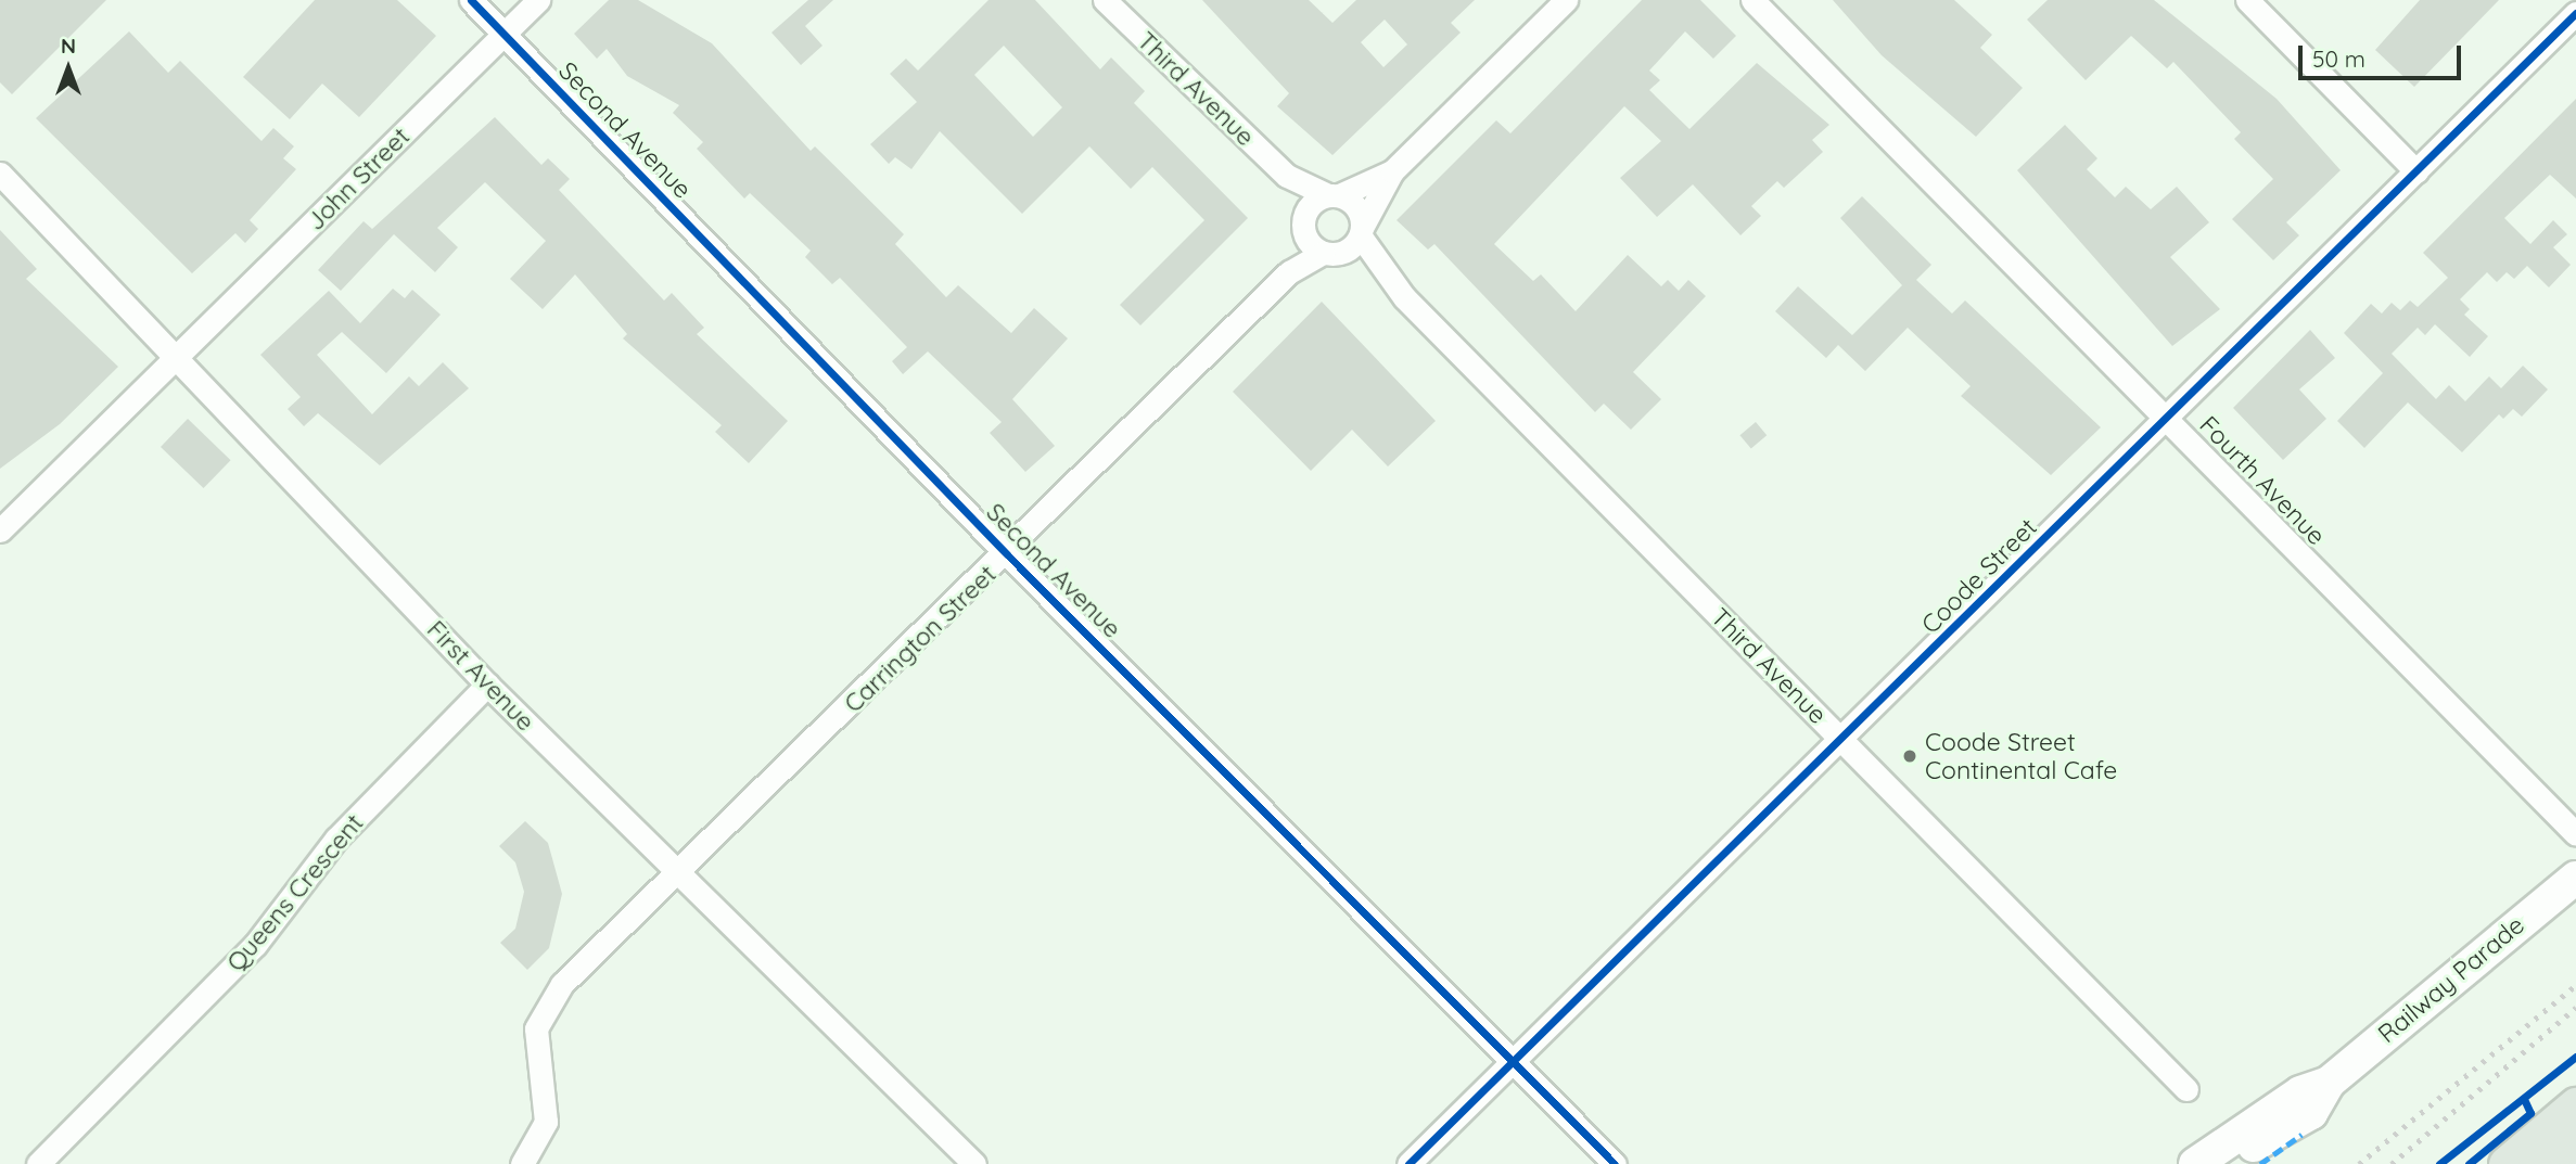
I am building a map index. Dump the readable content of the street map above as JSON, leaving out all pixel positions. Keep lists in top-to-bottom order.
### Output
{
  "streets": {
    "main road": ["Railway Parade"],
    "street": [
      "Third Avenue",
      "Second Avenue",
      "John Street",
      "Fourth Avenue",
      "Coode Street",
      "Carrington Street",
      "First Avenue",
      "Queens Crescent"
    ]
  },
  "crossings": [
    ["Third Avenue", "Coode Street"],
    ["Third Avenue", "Carrington Street"],
    ["Second Avenue", "John Street"],
    ["Second Avenue", "Coode Street"],
    ["Second Avenue", "Carrington Street"],
    ["John Street", "First Avenue"],
    ["Fourth Avenue", "Coode Street"],
    ["Carrington Street", "First Avenue"],
    ["First Avenue", "Queens Crescent"]
  ],
  "places": ["Coode Street Continental Cafe"],
  "scale_bar": "50 m",
  "north": "top"
}
